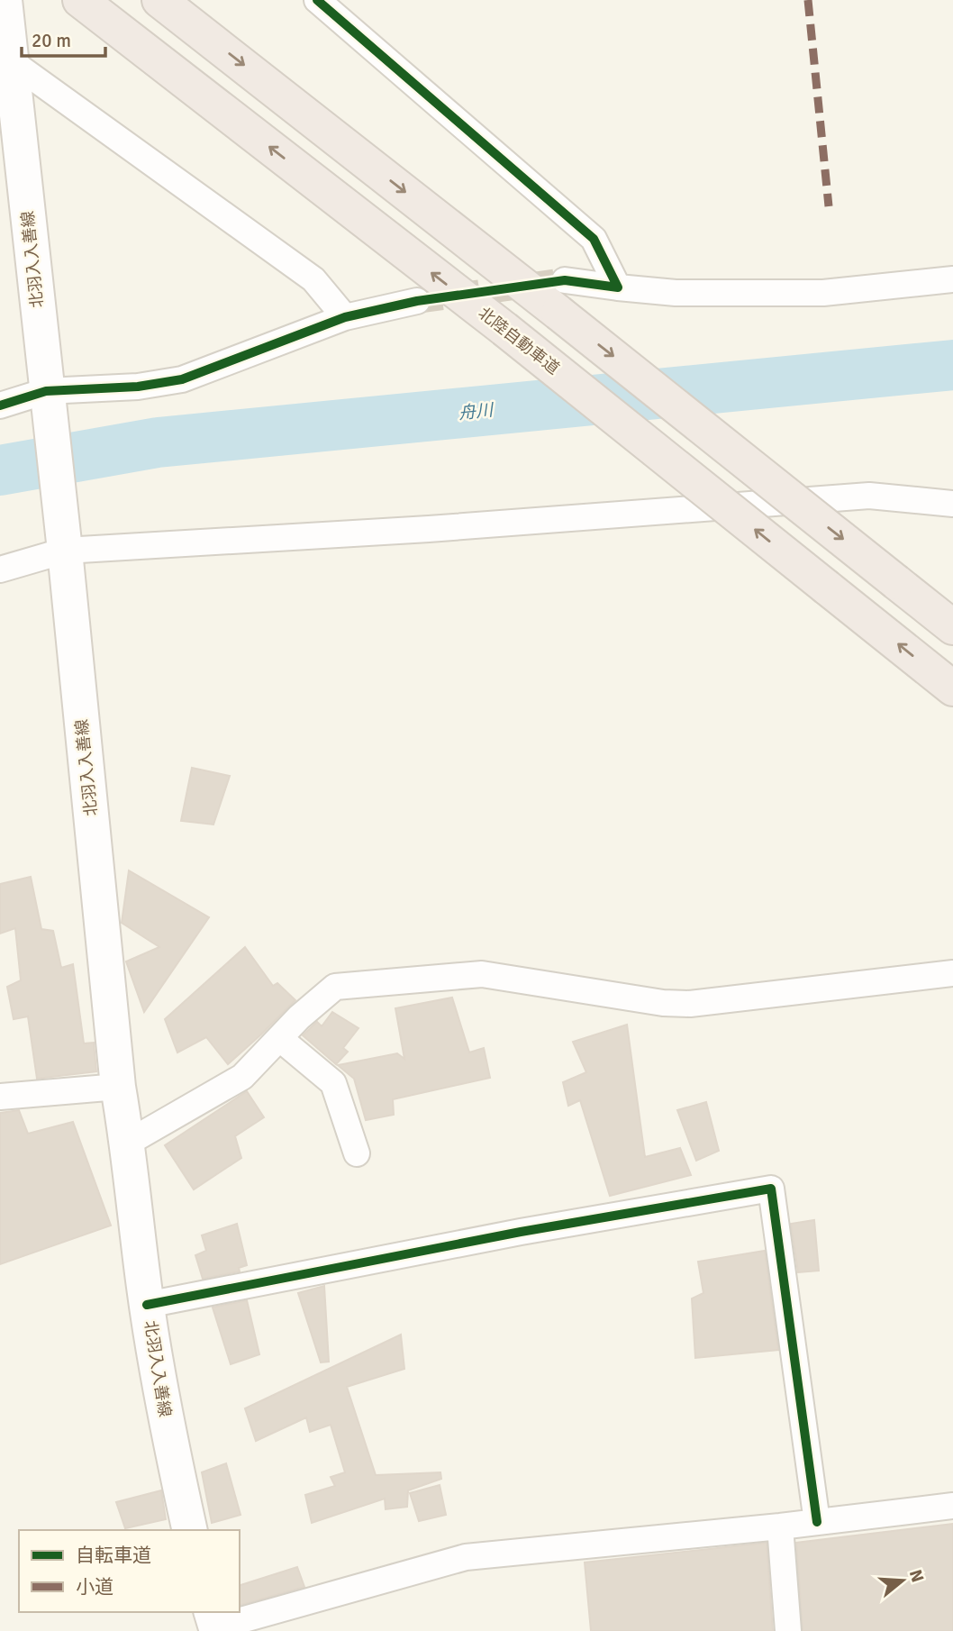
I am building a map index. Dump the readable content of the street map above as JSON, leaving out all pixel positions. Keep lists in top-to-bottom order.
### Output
{
  "streets": {
    "highway": ["北陸自動車道"],
    "main road": ["北羽入入善線"]
  },
  "water": ["舟川"],
  "legend": ["自転車道", "小道"],
  "scale_bar": "20 m",
  "north": "right"
}
